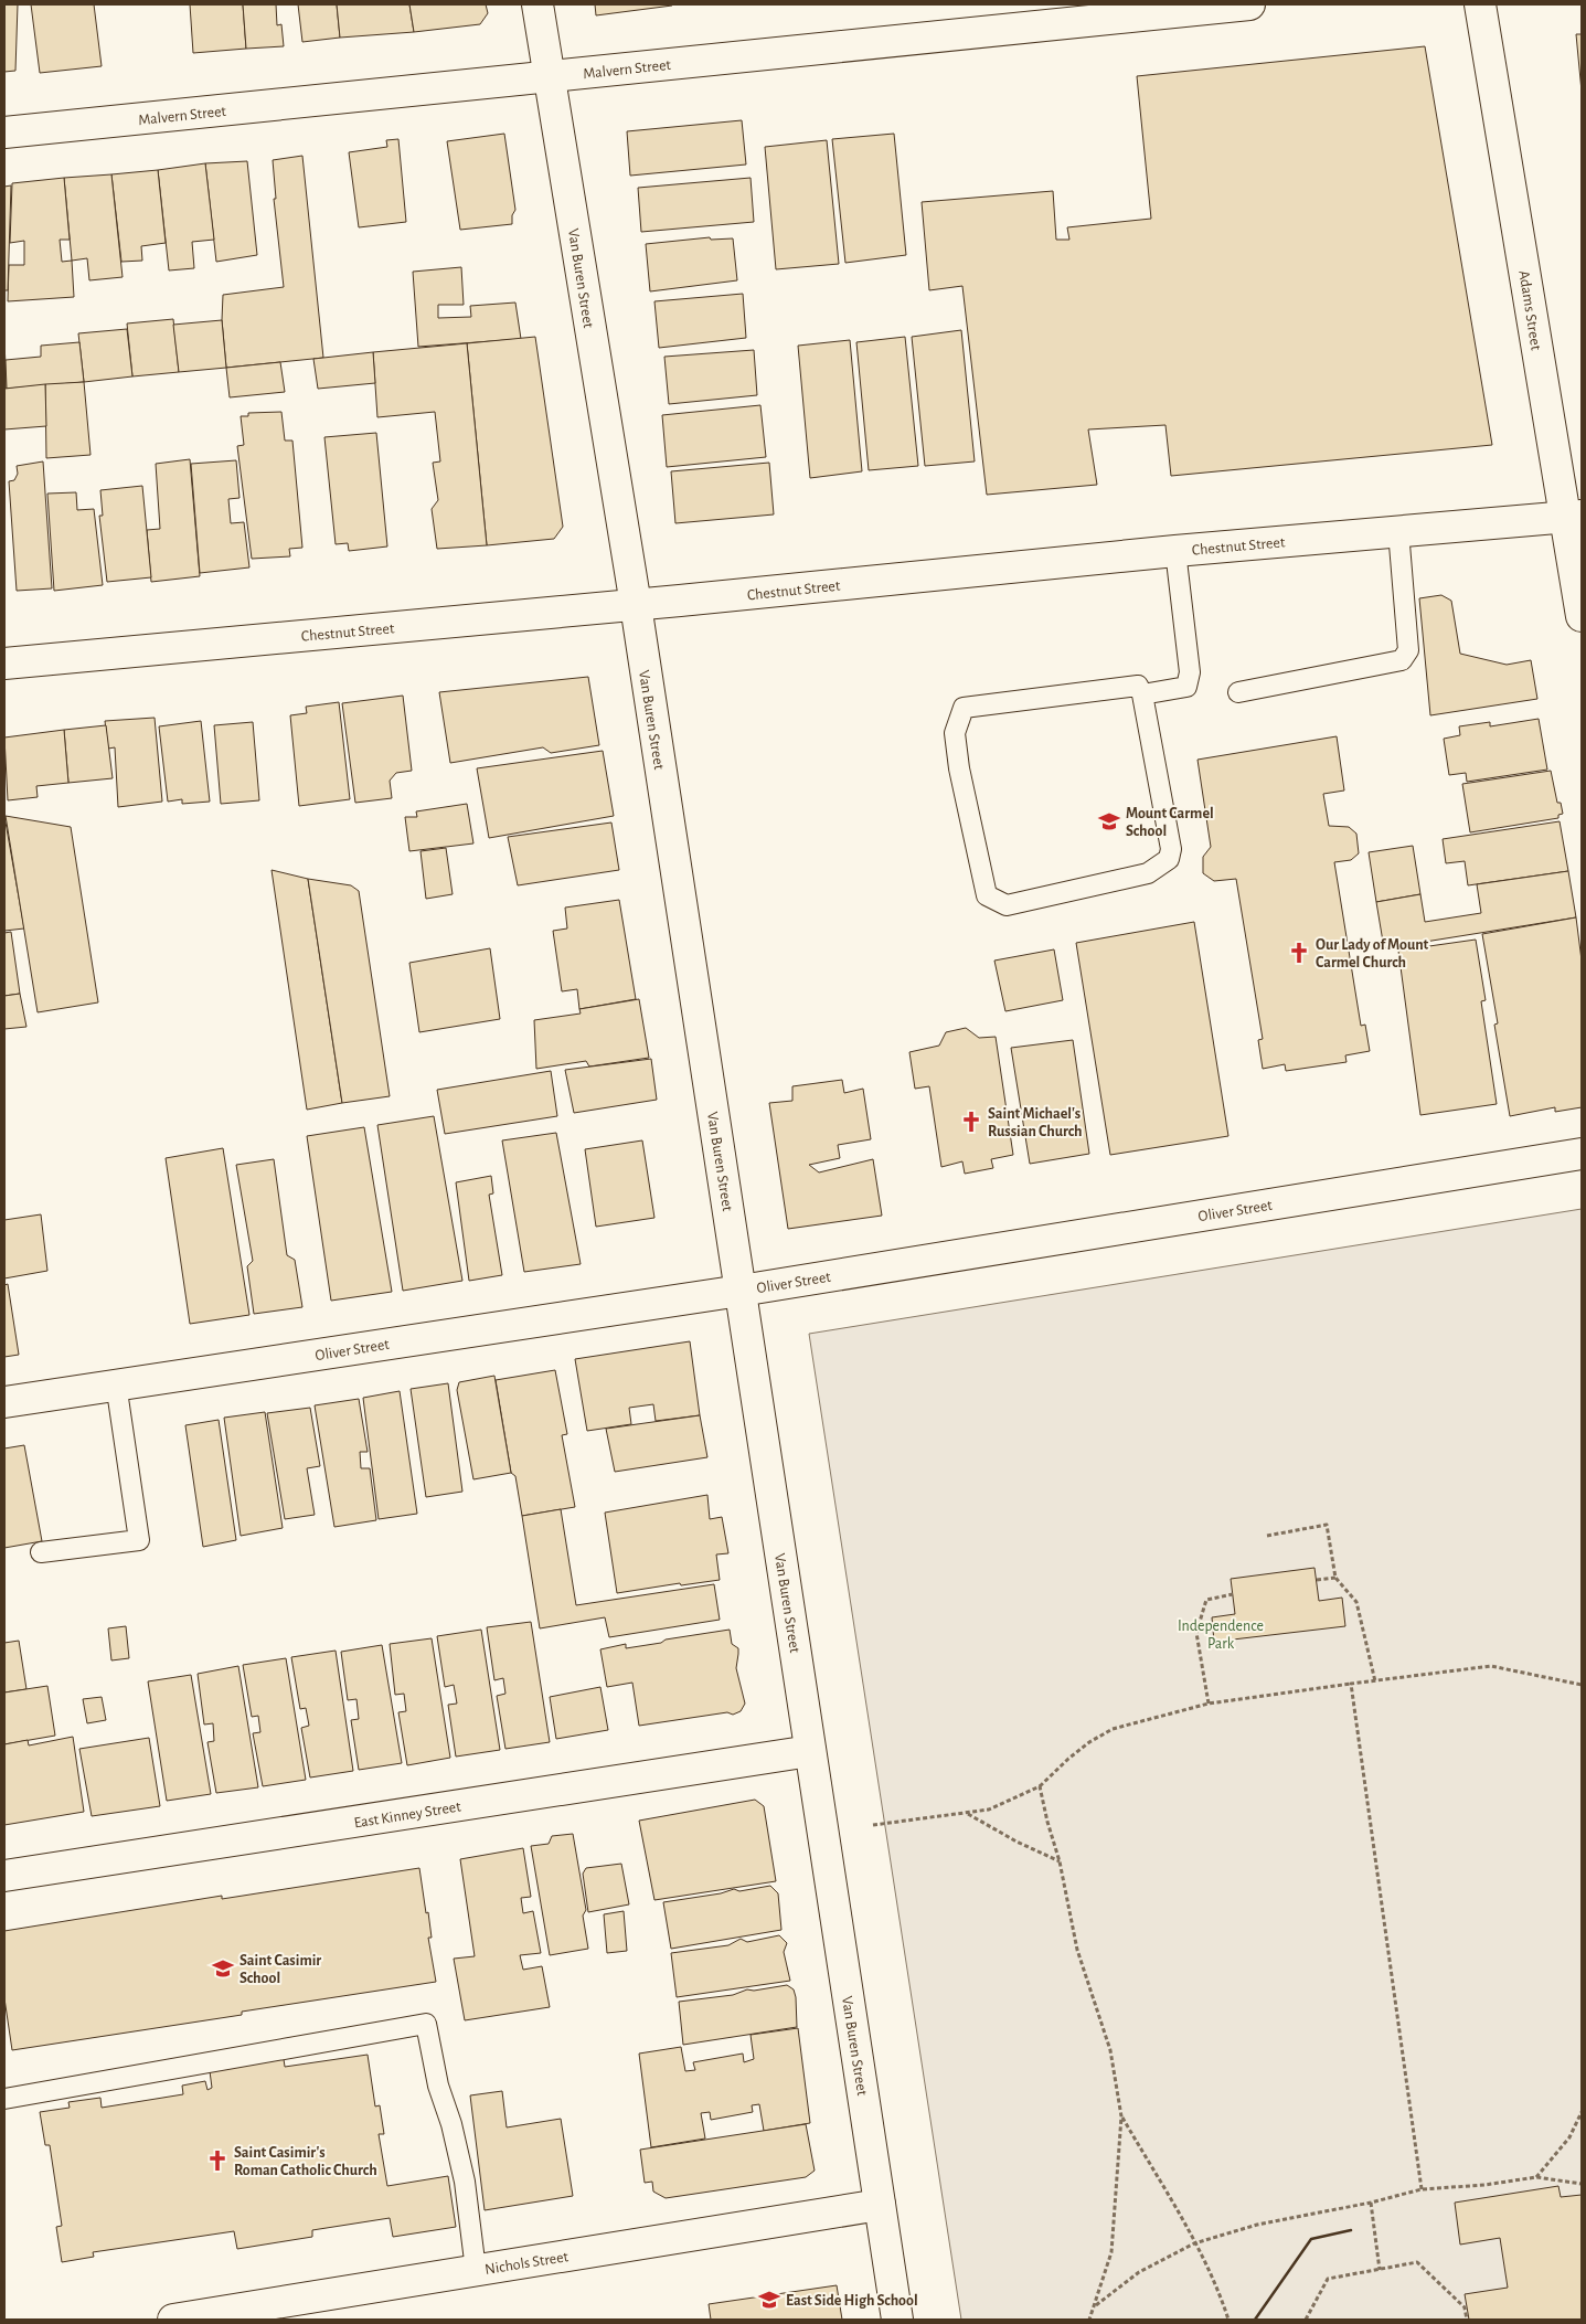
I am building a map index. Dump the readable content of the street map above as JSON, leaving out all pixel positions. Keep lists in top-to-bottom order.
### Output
{
  "streets": {
    "street": [
      "Malvern Street",
      "Van Buren Street",
      "Adams Street",
      "Chestnut Street",
      "Oliver Street",
      "East Kinney Street",
      "Nichols Street"
    ]
  },
  "crossings": [
    ["Malvern Street", "Van Buren Street"],
    ["Van Buren Street", "Chestnut Street"],
    ["Van Buren Street", "Oliver Street"],
    ["Van Buren Street", "East Kinney Street"],
    ["Van Buren Street", "Nichols Street"],
    ["Adams Street", "Chestnut Street"]
  ],
  "parks": ["Independence Park"],
  "places": {
    "school or university": ["Mount Carmel School", "Saint Casimir School", "East Side High School"],
    "church": ["Our Lady of Mount Carmel Church", "Saint Michael's Russian Church", "Saint Casimir's Roman Catholic Church"]
  }
}
